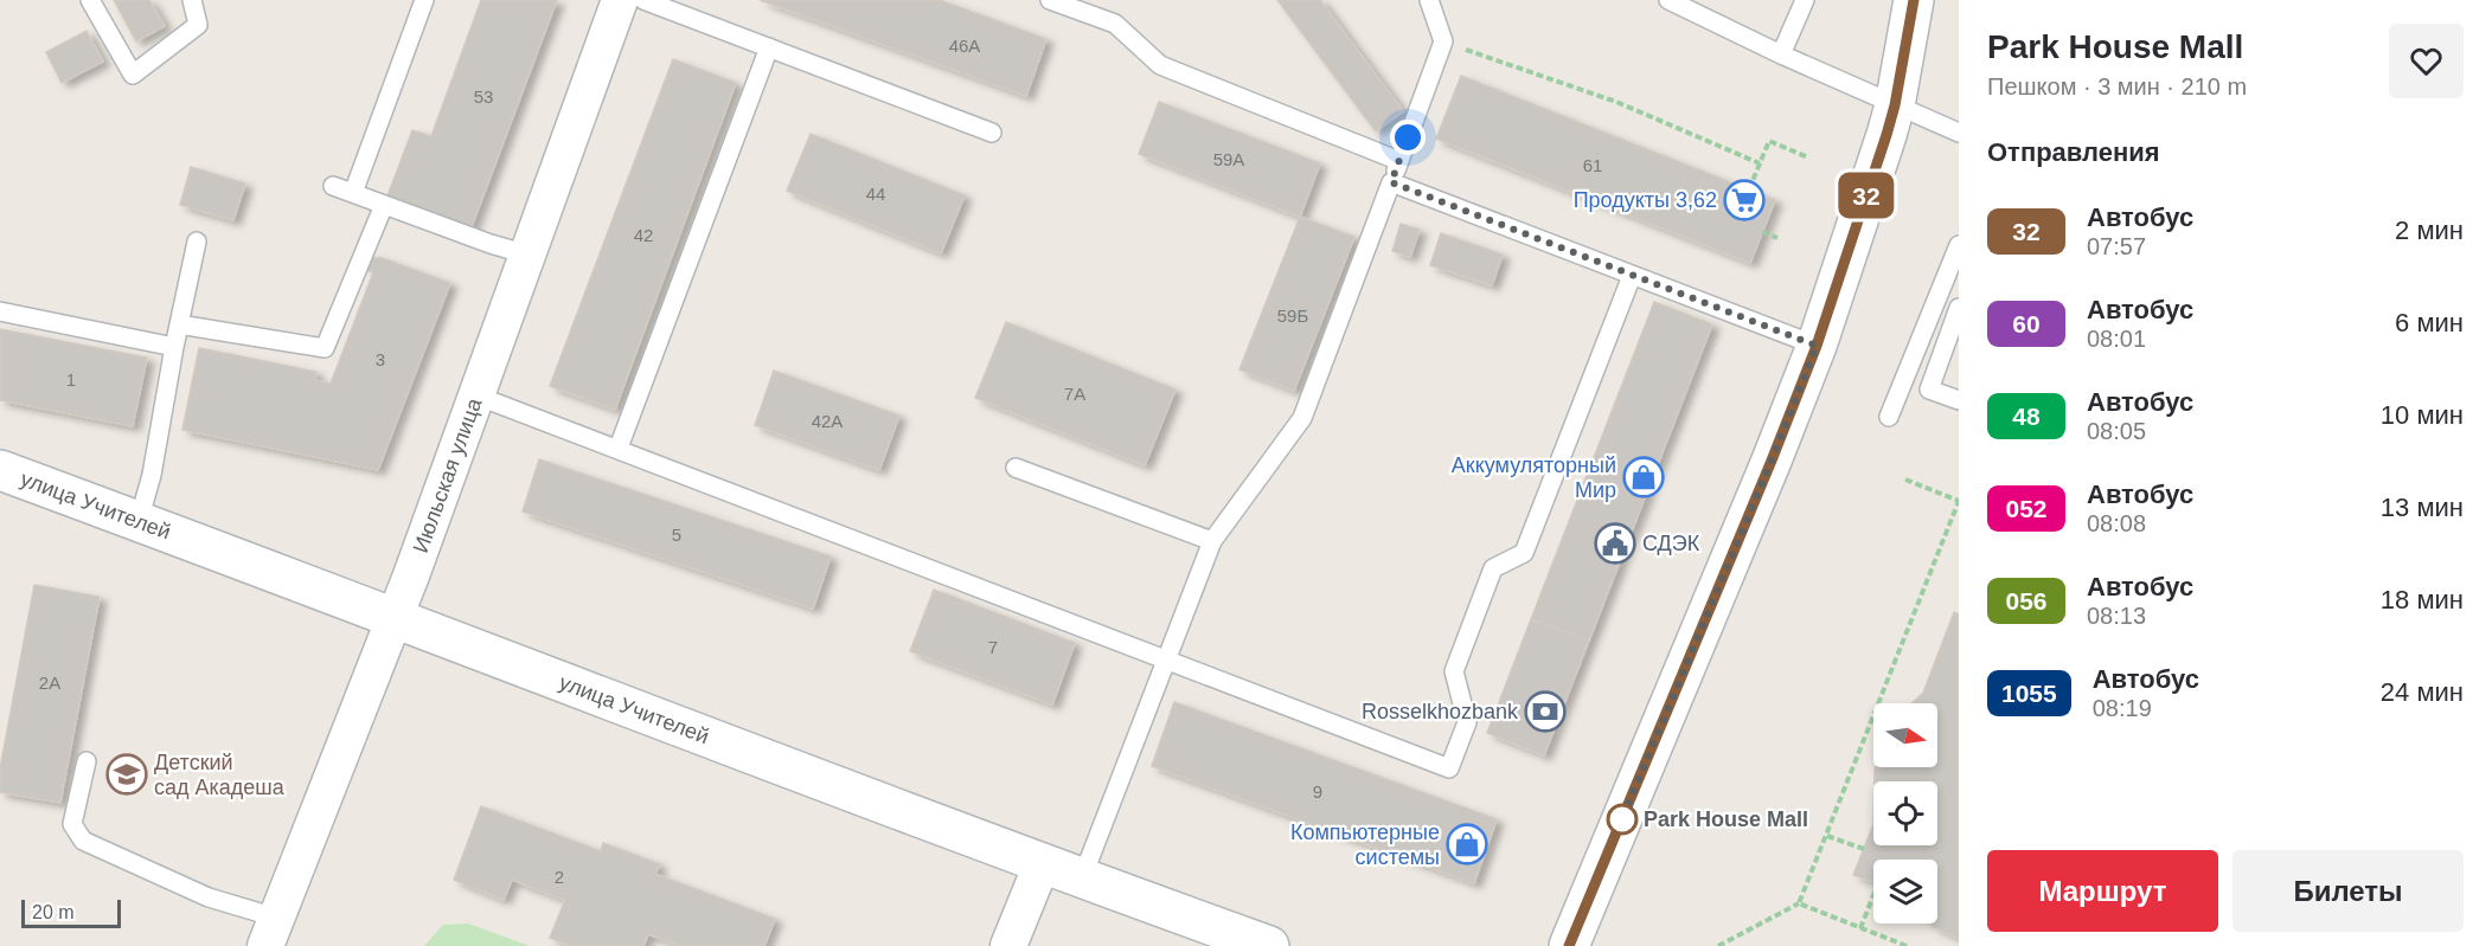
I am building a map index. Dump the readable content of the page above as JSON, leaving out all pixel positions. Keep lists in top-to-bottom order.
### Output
{
  "streets": {
    "street": ["Июльская улица", "улица Учителей"]
  },
  "crossings": [
    ["Июльская улица", "улица Учителей"]
  ],
  "places": {
    "supermarket": ["Продукты 3,62"],
    "shop": ["Аккумуляторный Мир", "Компьютерные системы"],
    "public building": ["СДЭК"],
    "bank": ["Rosselkhozbank"],
    "school or university": ["Детский сад Акадеша"],
    "other": ["Park House Mall"]
  },
  "lines": ["bus line 32"],
  "house_numbers": [
    "46А",
    "53",
    "59А",
    "61",
    "44",
    "42",
    "59Б",
    "3",
    "1",
    "7А",
    "42А",
    "5",
    "7",
    "2А",
    "9",
    "2"
  ],
  "scale_bar": "20 m",
  "north": "right",
  "page": {
    "on_map": "32",
    "heading": [
      ["Park House Mall", "Пешком · 3 мин · 210 m"],
      "Отправления"
    ],
    "list": [
      {
        "mark": "32",
        "name": "Автобус",
        "note": "07:57",
        "value": "2 мин"
      },
      {
        "mark": "60",
        "name": "Автобус",
        "note": "08:01",
        "value": "6 мин"
      },
      {
        "mark": "48",
        "name": "Автобус",
        "note": "08:05",
        "value": "10 мин"
      },
      {
        "mark": "052",
        "name": "Автобус",
        "note": "08:08",
        "value": "13 мин"
      },
      {
        "mark": "056",
        "name": "Автобус",
        "note": "08:13",
        "value": "18 мин"
      },
      {
        "mark": "1055",
        "name": "Автобус",
        "note": "08:19",
        "value": "24 мин"
      }
    ],
    "buttons": ["Маршрут", "Билеты"],
    "scale": "20 m"
  }
}
